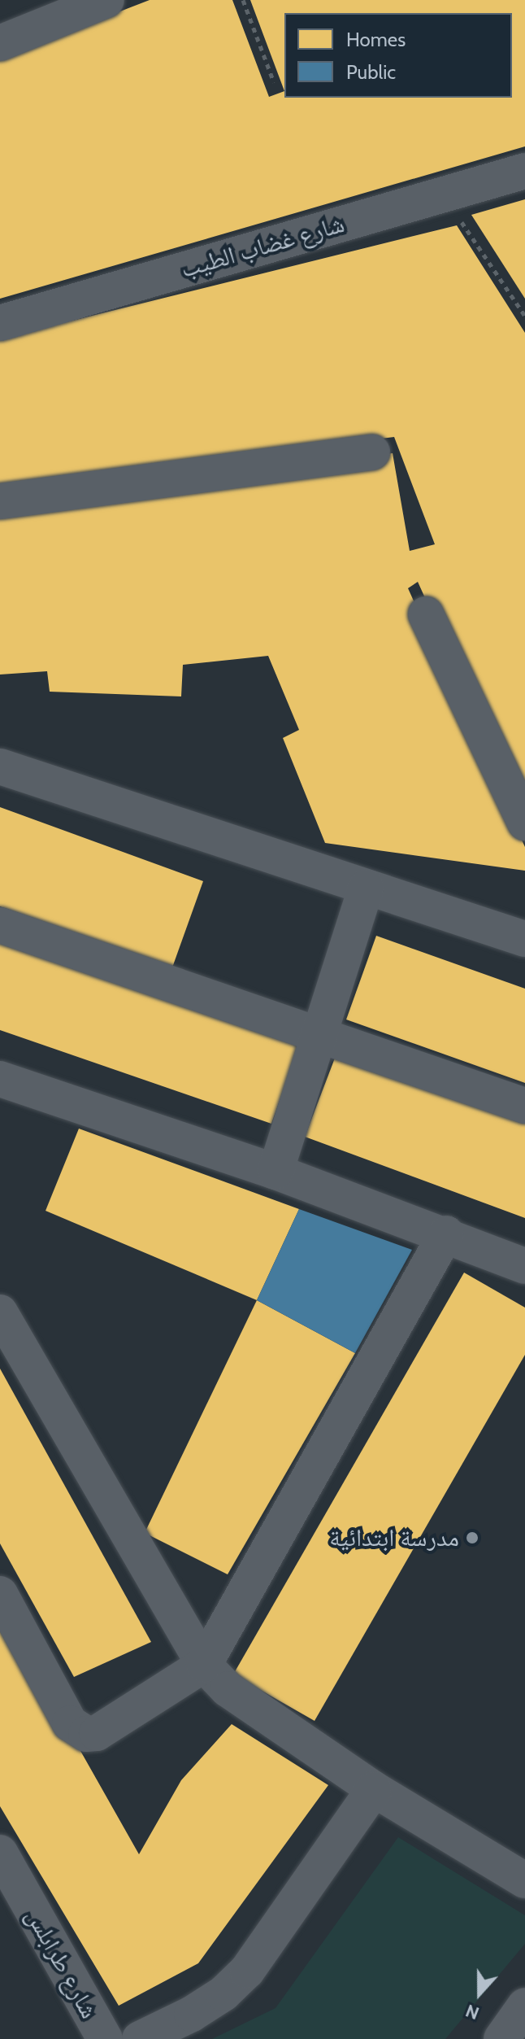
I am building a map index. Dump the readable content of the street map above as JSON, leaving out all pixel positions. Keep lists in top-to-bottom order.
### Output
{
  "streets": {
    "street": ["شارع غضاب الطيب", "شارع طرابلس"]
  },
  "places": ["مدرسة ابتدائية"],
  "legend": ["Homes", "Public"],
  "north": "bottom"
}
